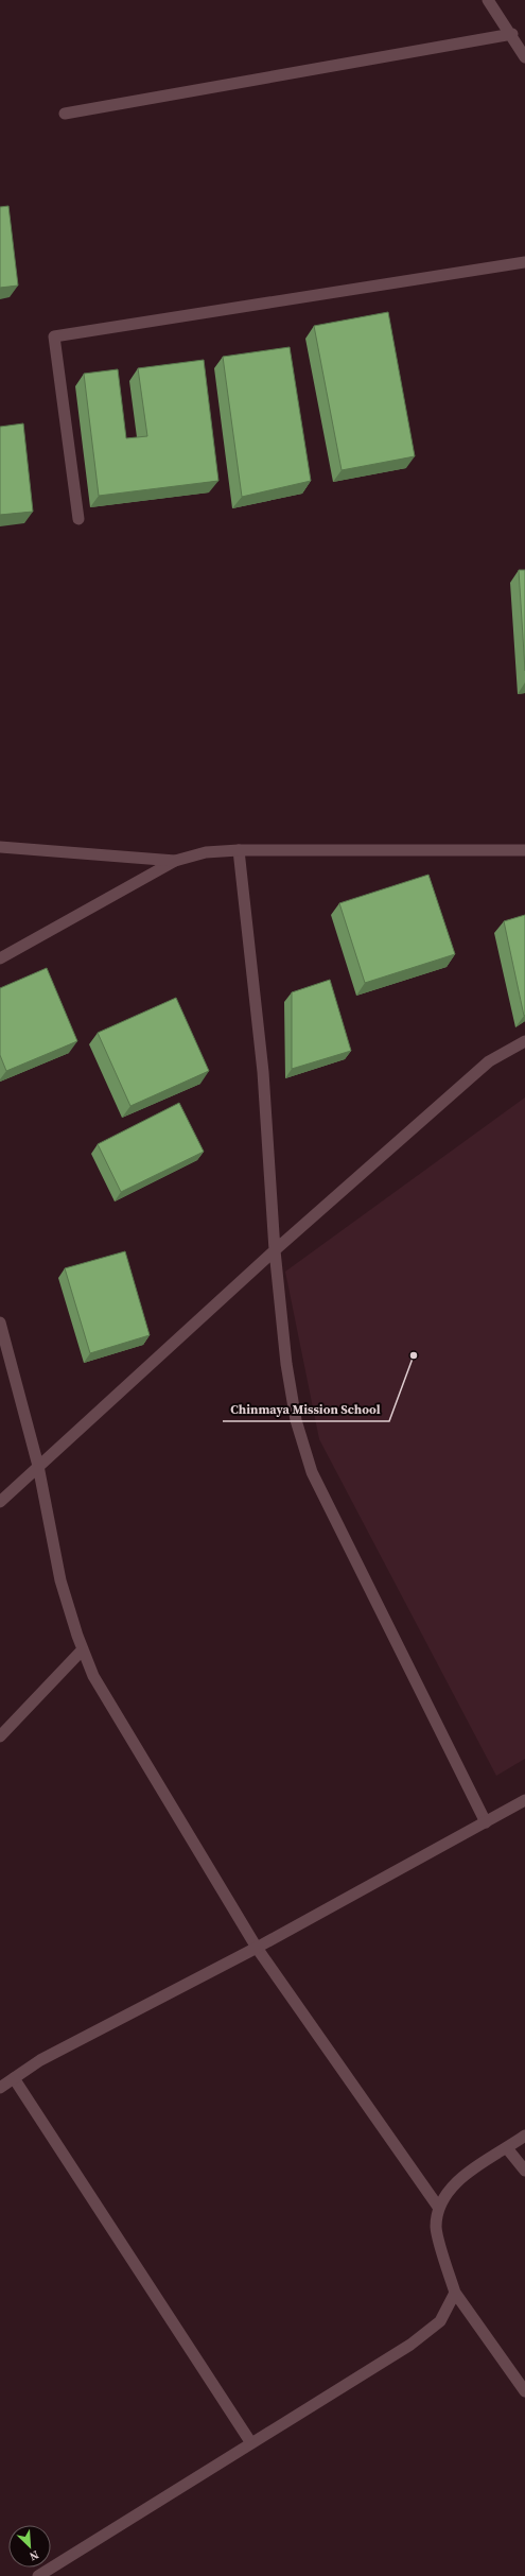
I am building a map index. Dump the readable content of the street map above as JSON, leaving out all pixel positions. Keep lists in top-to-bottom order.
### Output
{
  "places": ["Chinmaya Mission School"],
  "north": "bottom right"
}
